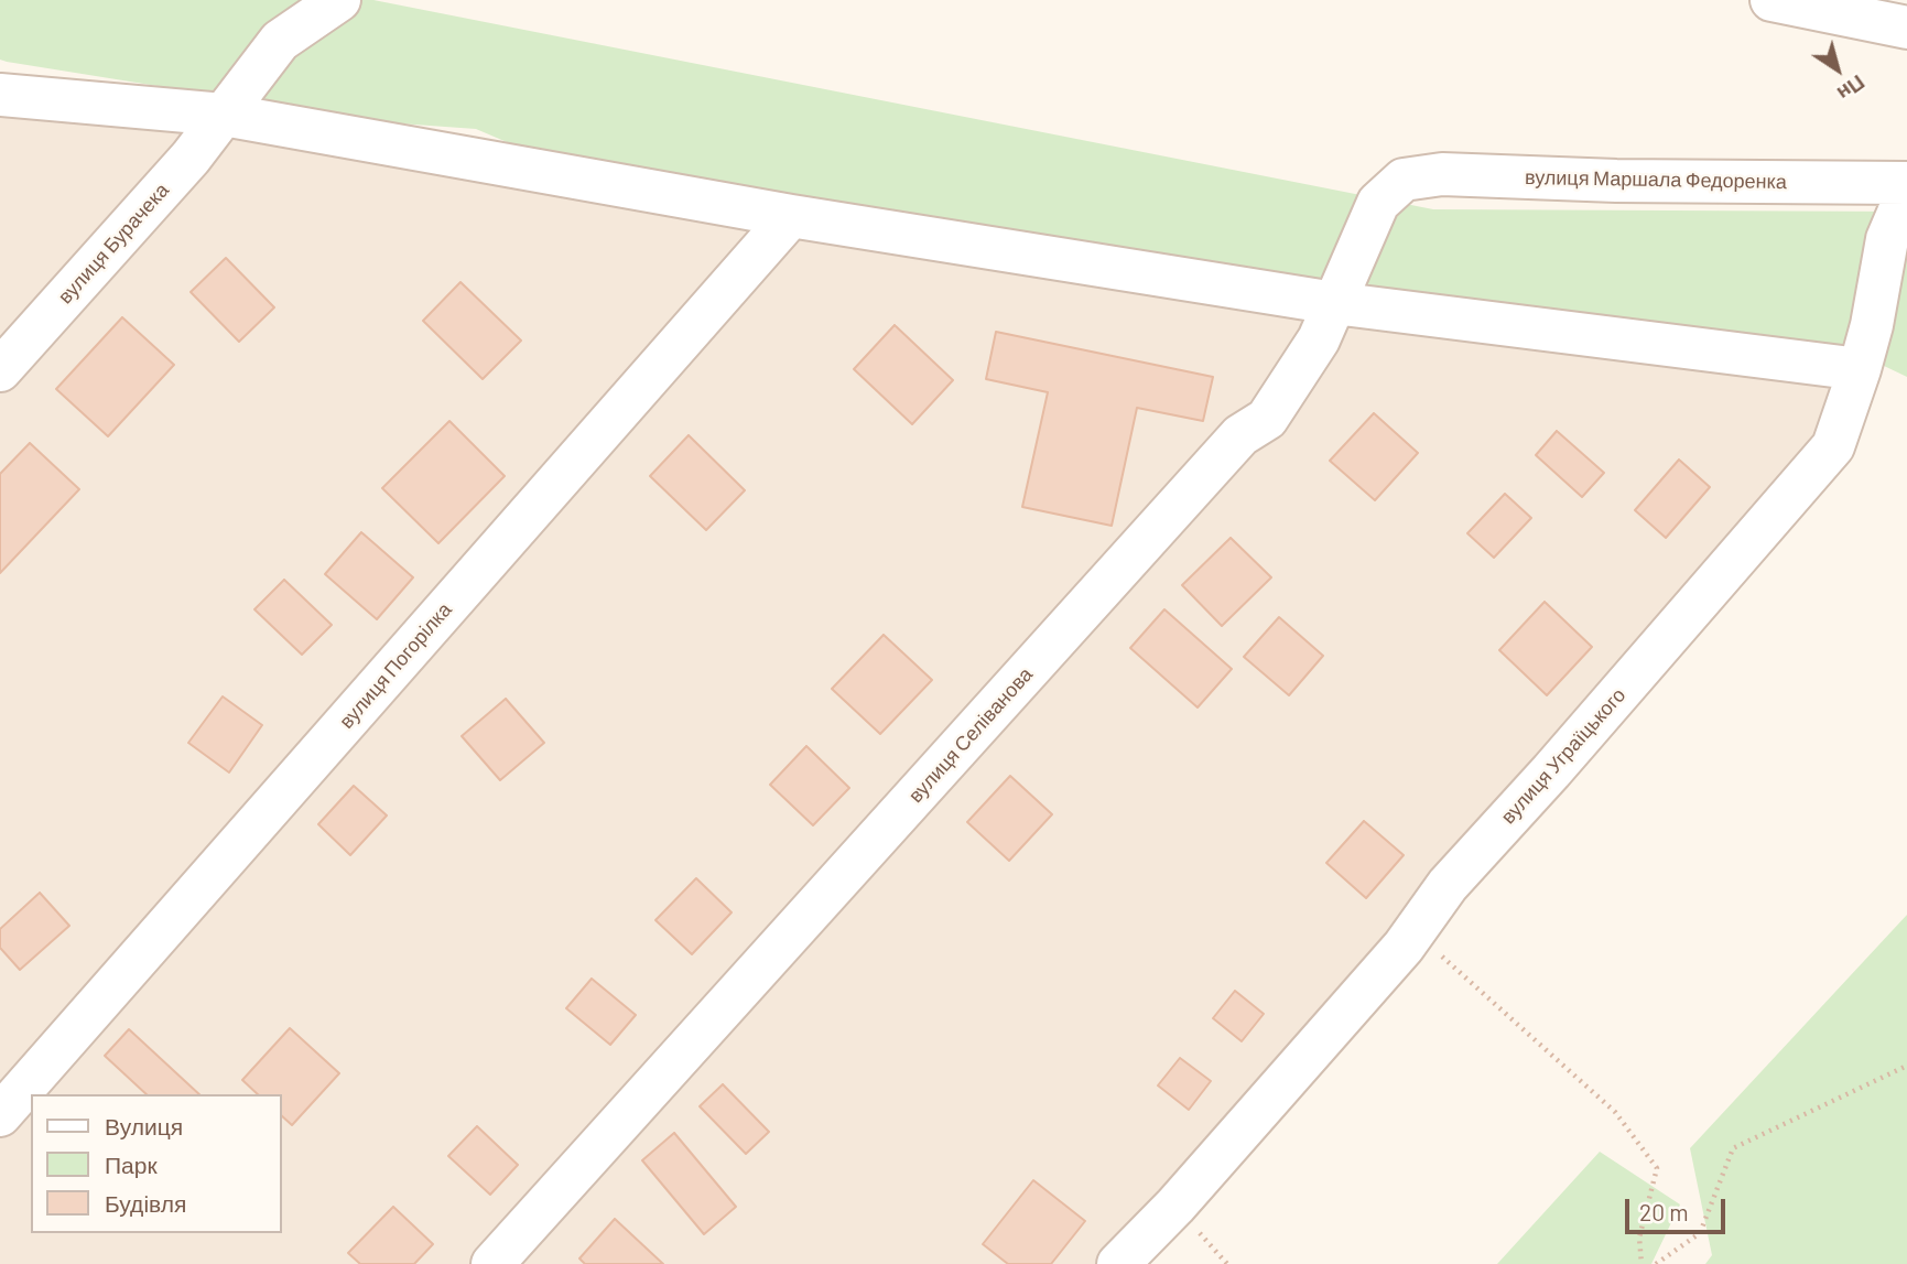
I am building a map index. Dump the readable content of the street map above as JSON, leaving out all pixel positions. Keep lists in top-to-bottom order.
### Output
{
  "streets": {
    "street": [
      "вулиця Маршала Федоренка",
      "вулиця Бурачека",
      "вулиця Погорілка",
      "вулиця Селіванова",
      "вулиця Уграїцького"
    ]
  },
  "crossings": [
    ["вулиця Маршала Федоренка", "вулиця Селіванова"]
  ],
  "legend": ["Вулиця", "Парк", "Будівля"],
  "scale_bar": "20 m",
  "north": "bottom right"
}
